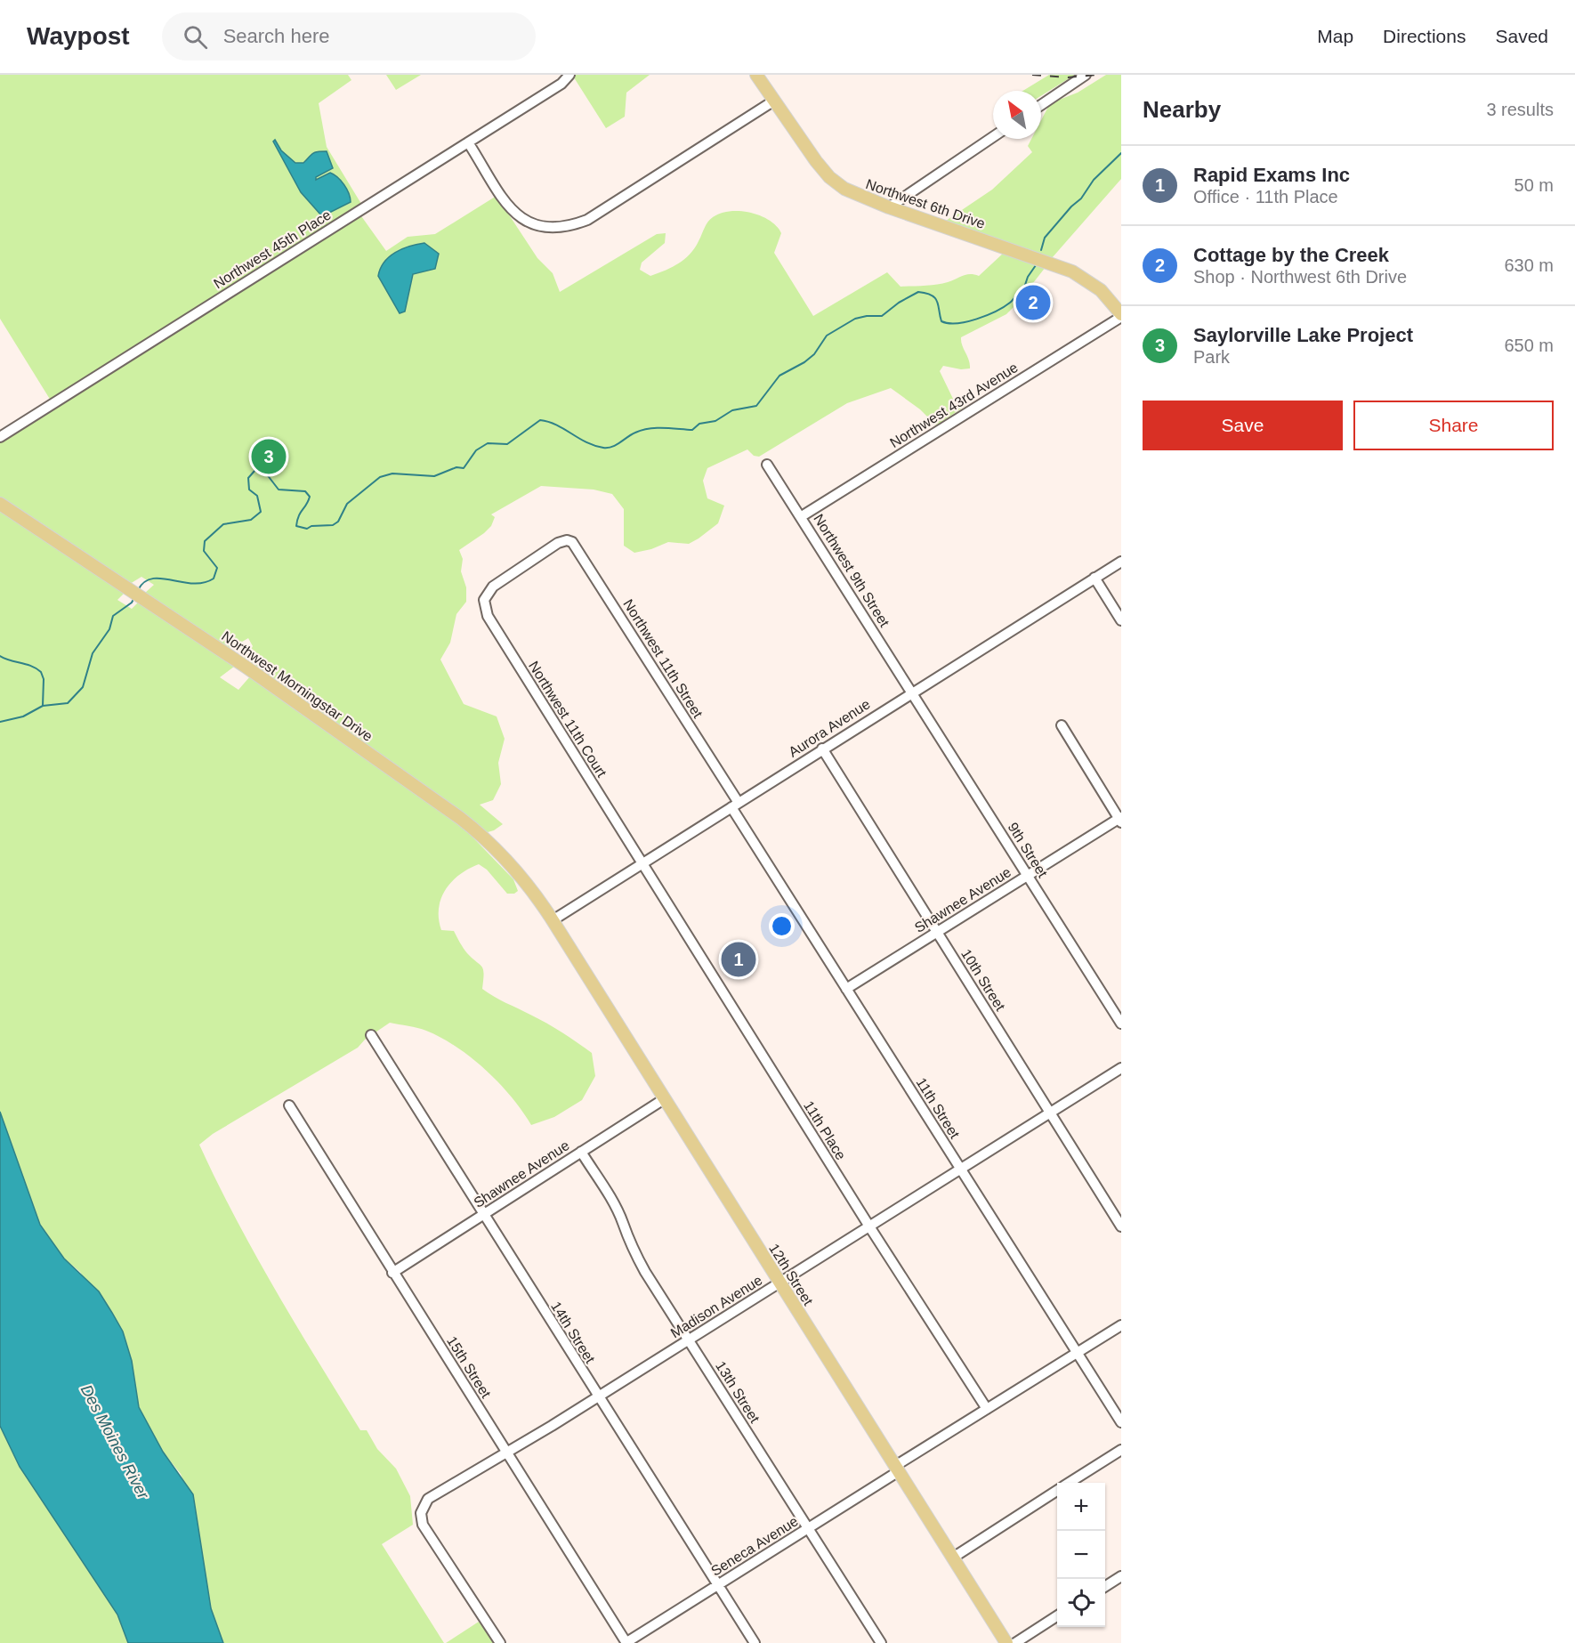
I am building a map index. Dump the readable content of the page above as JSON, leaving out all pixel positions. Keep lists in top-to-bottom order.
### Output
{
  "streets": {
    "main road": ["Northwest 6th Drive", "Northwest Morningstar Drive", "12th Street"],
    "street": [
      "Northwest 45th Place",
      "Northwest 43rd Avenue",
      "Northwest 9th Street",
      "Northwest 11th Street",
      "Northwest 11th Court",
      "Aurora Avenue",
      "9th Street",
      "Shawnee Avenue",
      "10th Street",
      "11th Street",
      "11th Place",
      "Madison Avenue",
      "14th Street",
      "15th Street",
      "13th Street",
      "Seneca Avenue"
    ]
  },
  "crossings": [
    ["Northwest 6th Drive", "Northwest 43rd Avenue"],
    ["Northwest 43rd Avenue", "Northwest 9th Street"],
    ["Northwest 9th Street", "Aurora Avenue"],
    ["Northwest 9th Street", "9th Street"],
    ["Northwest 11th Street", "Northwest 11th Court"],
    ["Northwest 11th Street", "Aurora Avenue"],
    ["Northwest 11th Street", "11th Street"],
    ["Northwest Morningstar Drive", "Aurora Avenue"],
    ["Northwest Morningstar Drive", "12th Street"],
    ["Northwest 11th Court", "Aurora Avenue"],
    ["Northwest 11th Court", "11th Place"],
    ["Aurora Avenue", "9th Street"],
    ["Aurora Avenue", "10th Street"],
    ["Aurora Avenue", "11th Street"],
    ["Aurora Avenue", "11th Place"],
    ["Aurora Avenue", "12th Street"],
    ["9th Street", "Shawnee Avenue"],
    ["Shawnee Avenue", "10th Street"],
    ["Shawnee Avenue", "11th Street"],
    ["Shawnee Avenue", "12th Street"],
    ["Shawnee Avenue", "14th Street"],
    ["Shawnee Avenue", "15th Street"],
    ["Shawnee Avenue", "13th Street"],
    ["10th Street", "Madison Avenue"],
    ["11th Street", "Madison Avenue"],
    ["11th Street", "Seneca Avenue"],
    ["11th Place", "Madison Avenue"],
    ["11th Place", "Seneca Avenue"],
    ["12th Street", "Madison Avenue"],
    ["12th Street", "Seneca Avenue"],
    ["Madison Avenue", "14th Street"],
    ["Madison Avenue", "15th Street"],
    ["Madison Avenue", "13th Street"],
    ["14th Street", "Seneca Avenue"],
    ["15th Street", "Seneca Avenue"],
    ["13th Street", "Seneca Avenue"]
  ],
  "water": ["Des Moines River"],
  "north": "top left",
  "page": {
    "header": "Waypost",
    "search": "Search here",
    "nav": ["Map", "Directions", "Saved"],
    "heading": ["Nearby", "3 results"],
    "list": [
      {
        "mark": "1",
        "name": "Rapid Exams Inc",
        "note": "Office · 11th Place",
        "value": "50 m"
      },
      {
        "mark": "2",
        "name": "Cottage by the Creek",
        "note": "Shop · Northwest 6th Drive",
        "value": "630 m"
      },
      {
        "mark": "3",
        "name": "Saylorville Lake Project",
        "note": "Park",
        "value": "650 m"
      }
    ],
    "pins": ["2", "3", "1"],
    "buttons": ["Save", "Share"],
    "map_buttons": ["+", "−"]
  }
}
